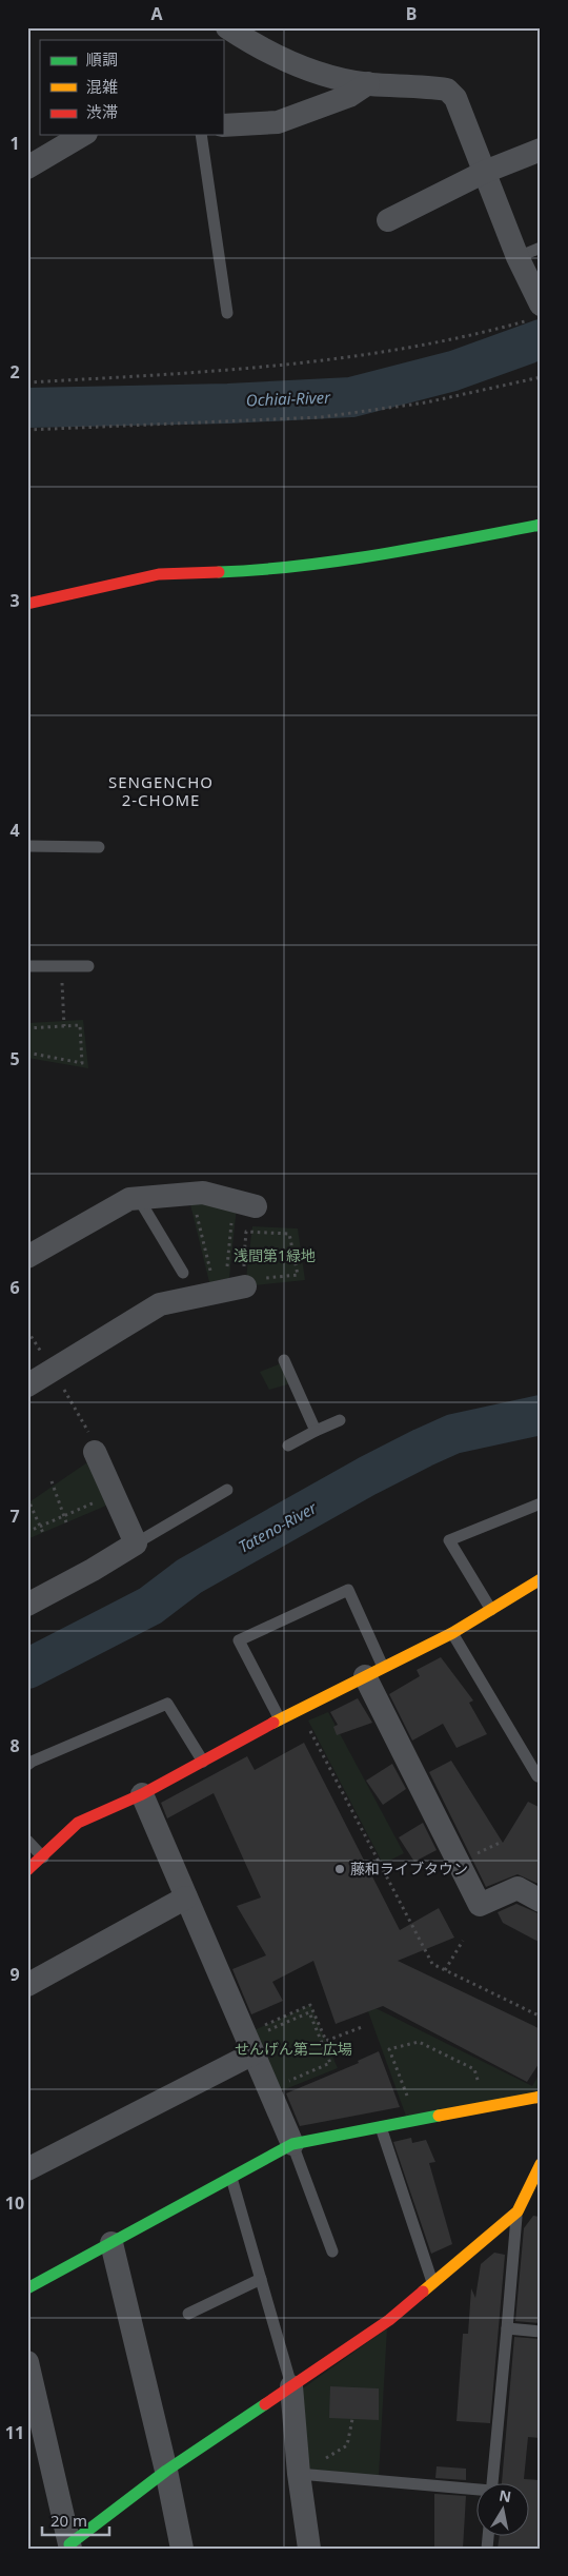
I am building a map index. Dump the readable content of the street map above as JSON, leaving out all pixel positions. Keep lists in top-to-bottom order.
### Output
{
  "districts": ["SENGENCHO 2-CHOME"],
  "water": ["Ochiai-River", "Tateno-River"],
  "parks": ["浅間第1緑地", "せんげん第二広場"],
  "places": ["藤和ライブタウン"],
  "legend": ["順調", "混雑", "渋滞"],
  "scale_bar": "20 m",
  "north": "top",
  "grid": {
    "columns": ["A", "B"],
    "rows": [
      "1",
      "2",
      "3",
      "4",
      "5",
      "6",
      "7",
      "8",
      "9",
      "10",
      "11"
    ]
  }
}
